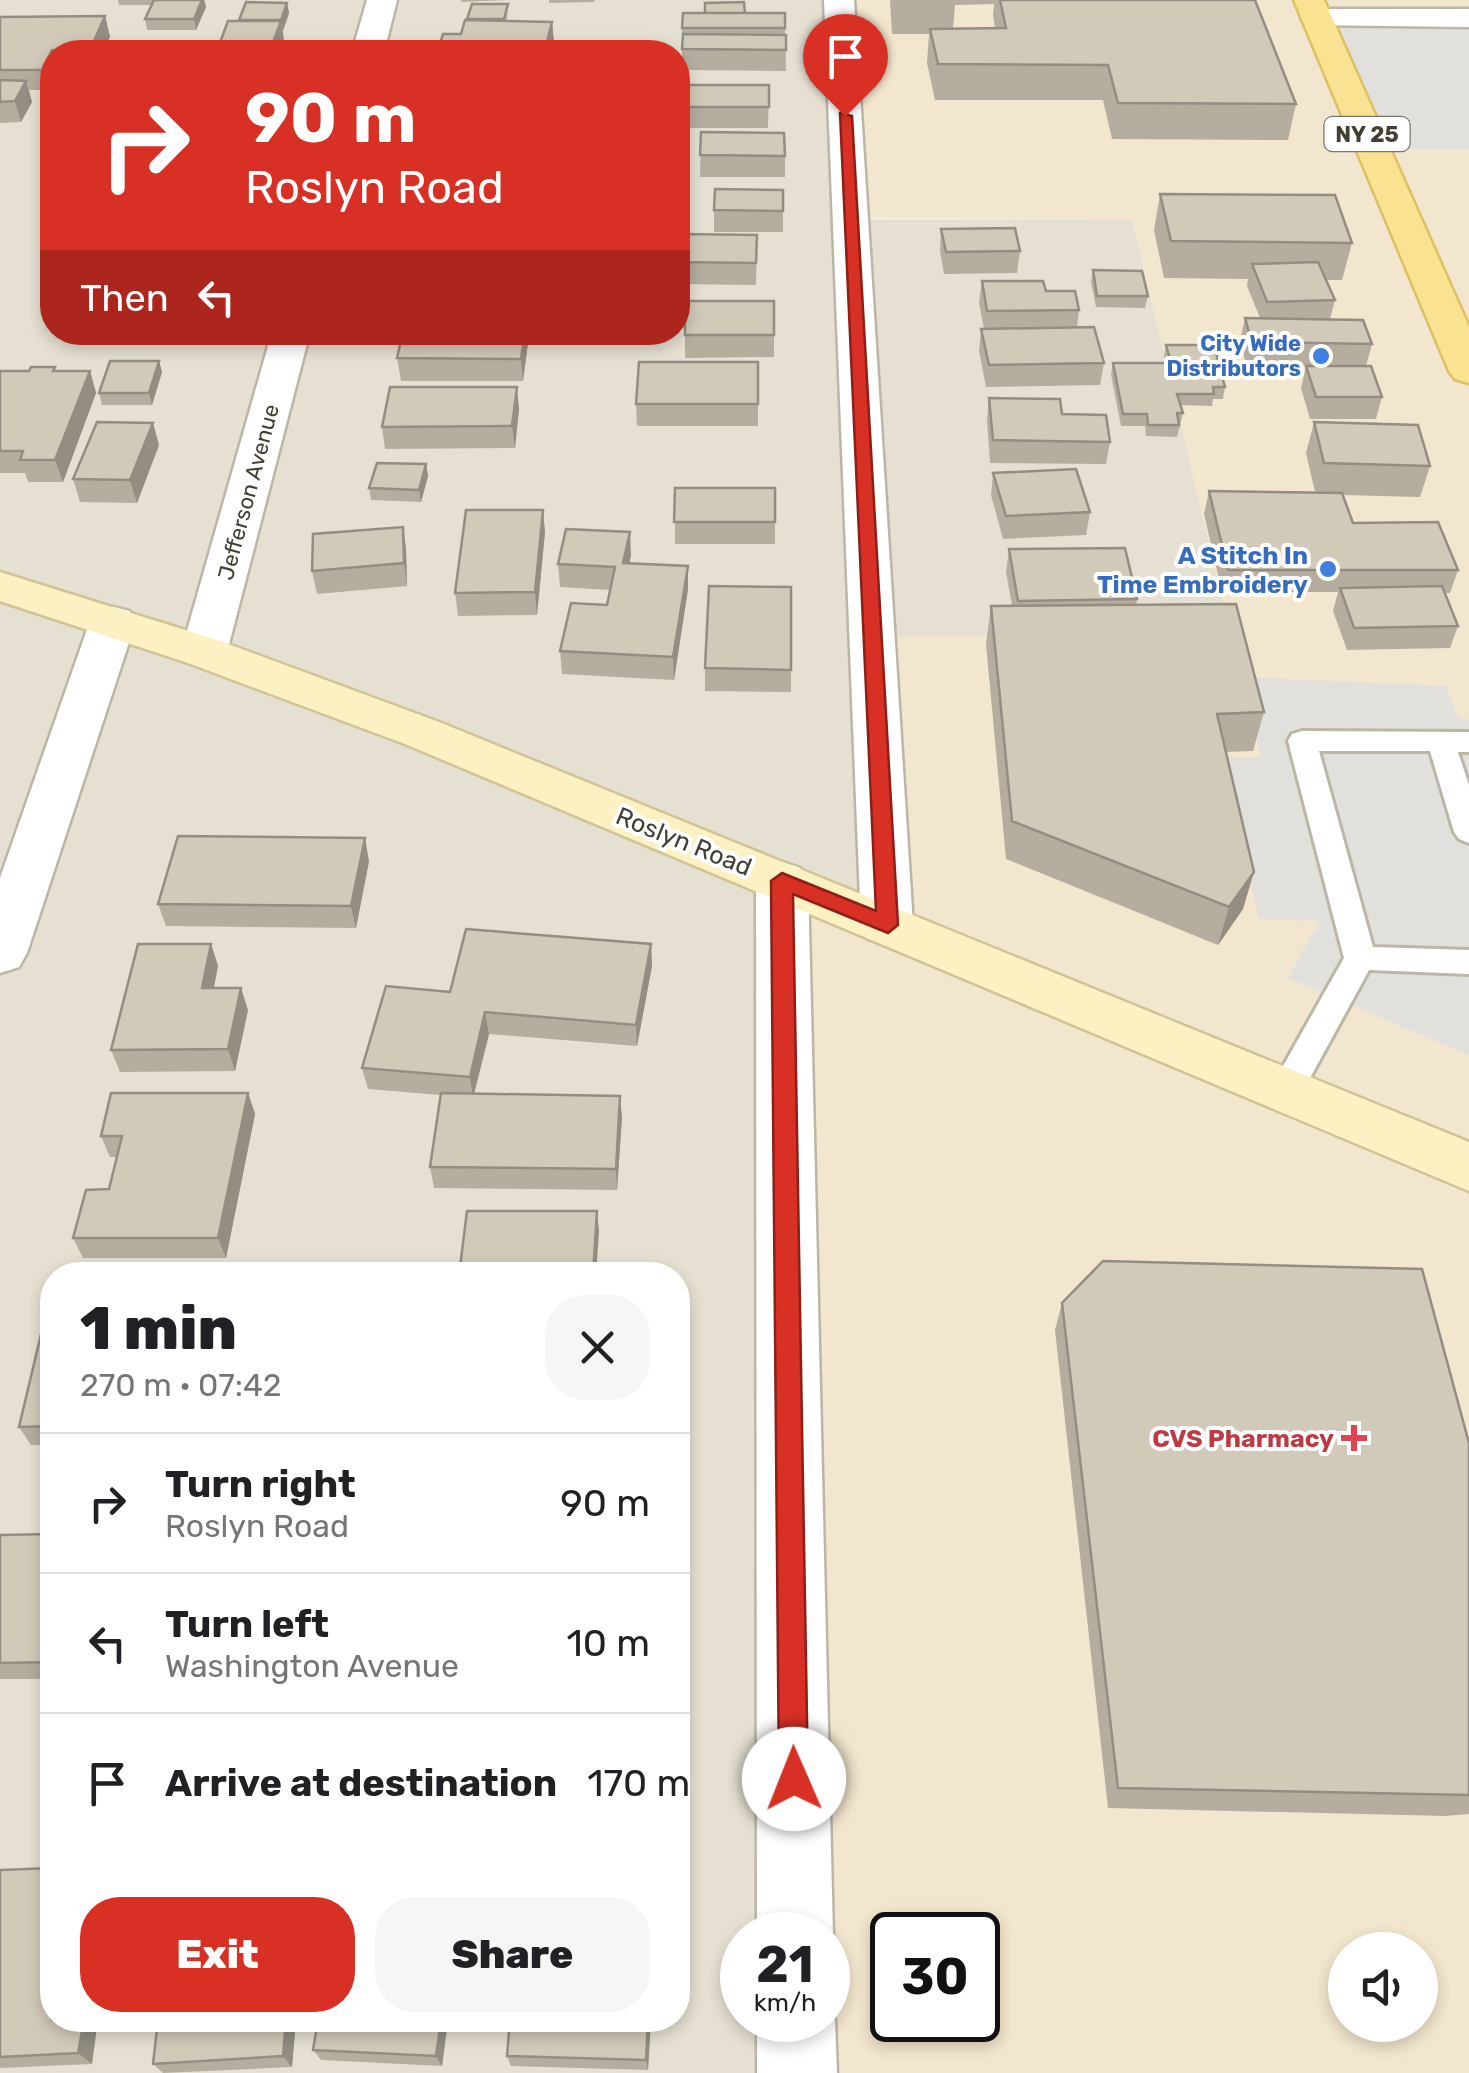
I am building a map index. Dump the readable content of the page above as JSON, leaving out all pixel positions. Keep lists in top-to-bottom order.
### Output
{
  "streets": {
    "main road": ["NY 25", "Roslyn Road"],
    "street": ["Jefferson Avenue"]
  },
  "crossings": [
    ["Jefferson Avenue", "Roslyn Road"]
  ],
  "places": {
    "other": ["City Wide Distributors", "A Stitch In Time Embroidery"],
    "health": ["CVS Pharmacy"]
  },
  "page": {
    "turn": ["90 m", "Roslyn Road"],
    "then": "Then",
    "heading": ["1 min", "270 m · 07:42"],
    "list": [
      {
        "name": "Turn right",
        "note": "Roslyn Road",
        "value": "90 m"
      },
      {
        "name": "Turn left",
        "note": "Washington Avenue",
        "value": "10 m"
      },
      {
        "name": "Arrive at destination",
        "value": "170 m"
      }
    ],
    "buttons": ["Exit", "Share"],
    "speed": "21 km/h",
    "limit": "30"
  }
}
